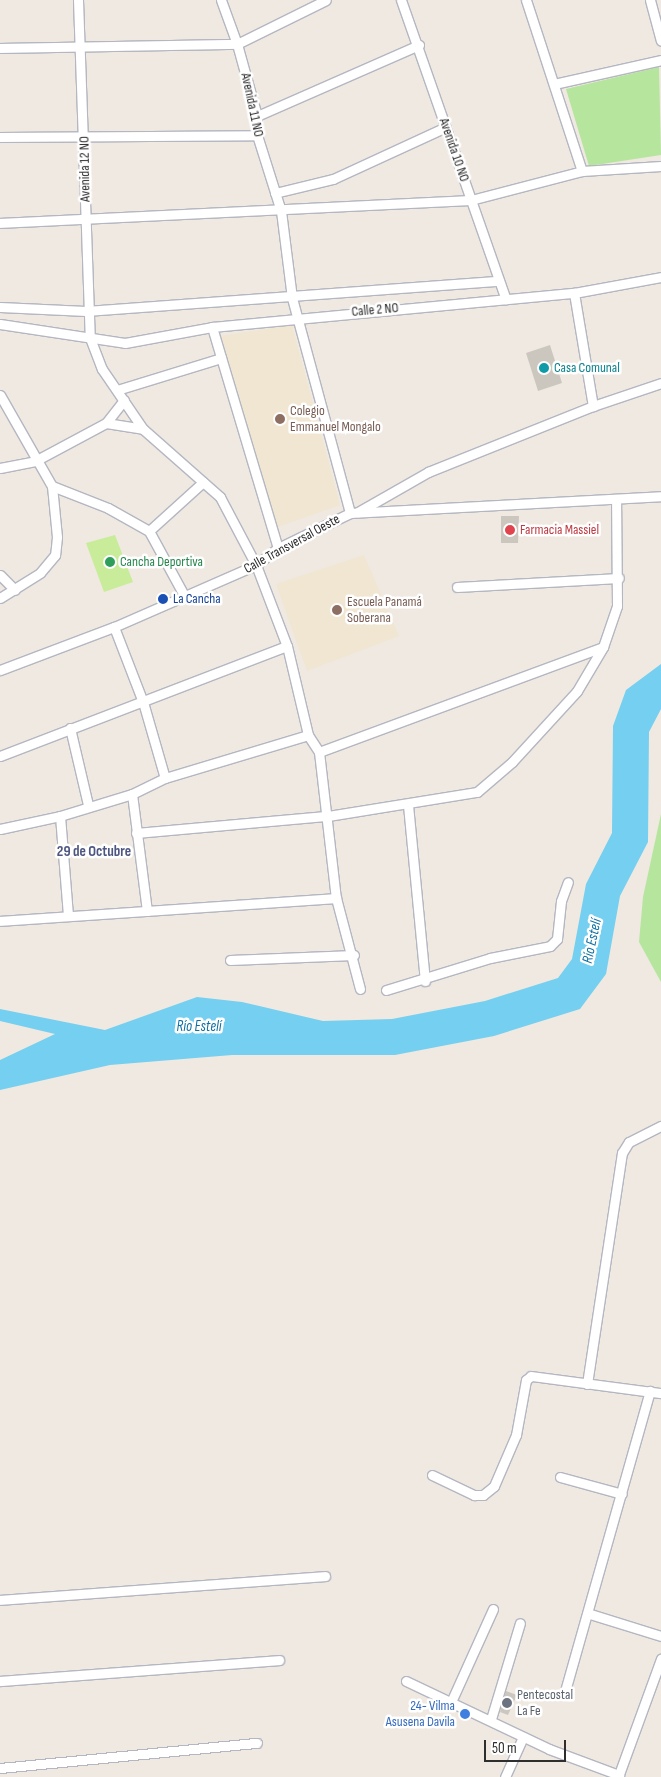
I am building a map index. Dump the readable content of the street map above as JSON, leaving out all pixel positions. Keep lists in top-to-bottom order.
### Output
{
  "streets": {
    "street": [
      "Avenida 11 NO",
      "Avenida 10 NO",
      "Avenida 12 NO",
      "Calle 2 NO",
      "Calle Transversal Oeste"
    ]
  },
  "crossings": [
    ["Avenida 11 NO", "Calle 2 NO"],
    ["Avenida 11 NO", "Calle Transversal Oeste"],
    ["Avenida 10 NO", "Calle 2 NO"],
    ["Avenida 12 NO", "Calle 2 NO"],
    ["Avenida 12 NO", "Calle Transversal Oeste"]
  ],
  "districts": ["29 de Octubre"],
  "water": ["Río Estelí"],
  "places": [
    "Casa Comunal",
    "Colegio Emmanuel Mongalo",
    "Farmacia Massiel",
    "Cancha Deportiva",
    "La Cancha",
    "Escuela Panamá Soberana",
    "Pentecostal La Fe",
    "24- Vilma Asusena Davila"
  ],
  "scale_bar": "50 m"
}
